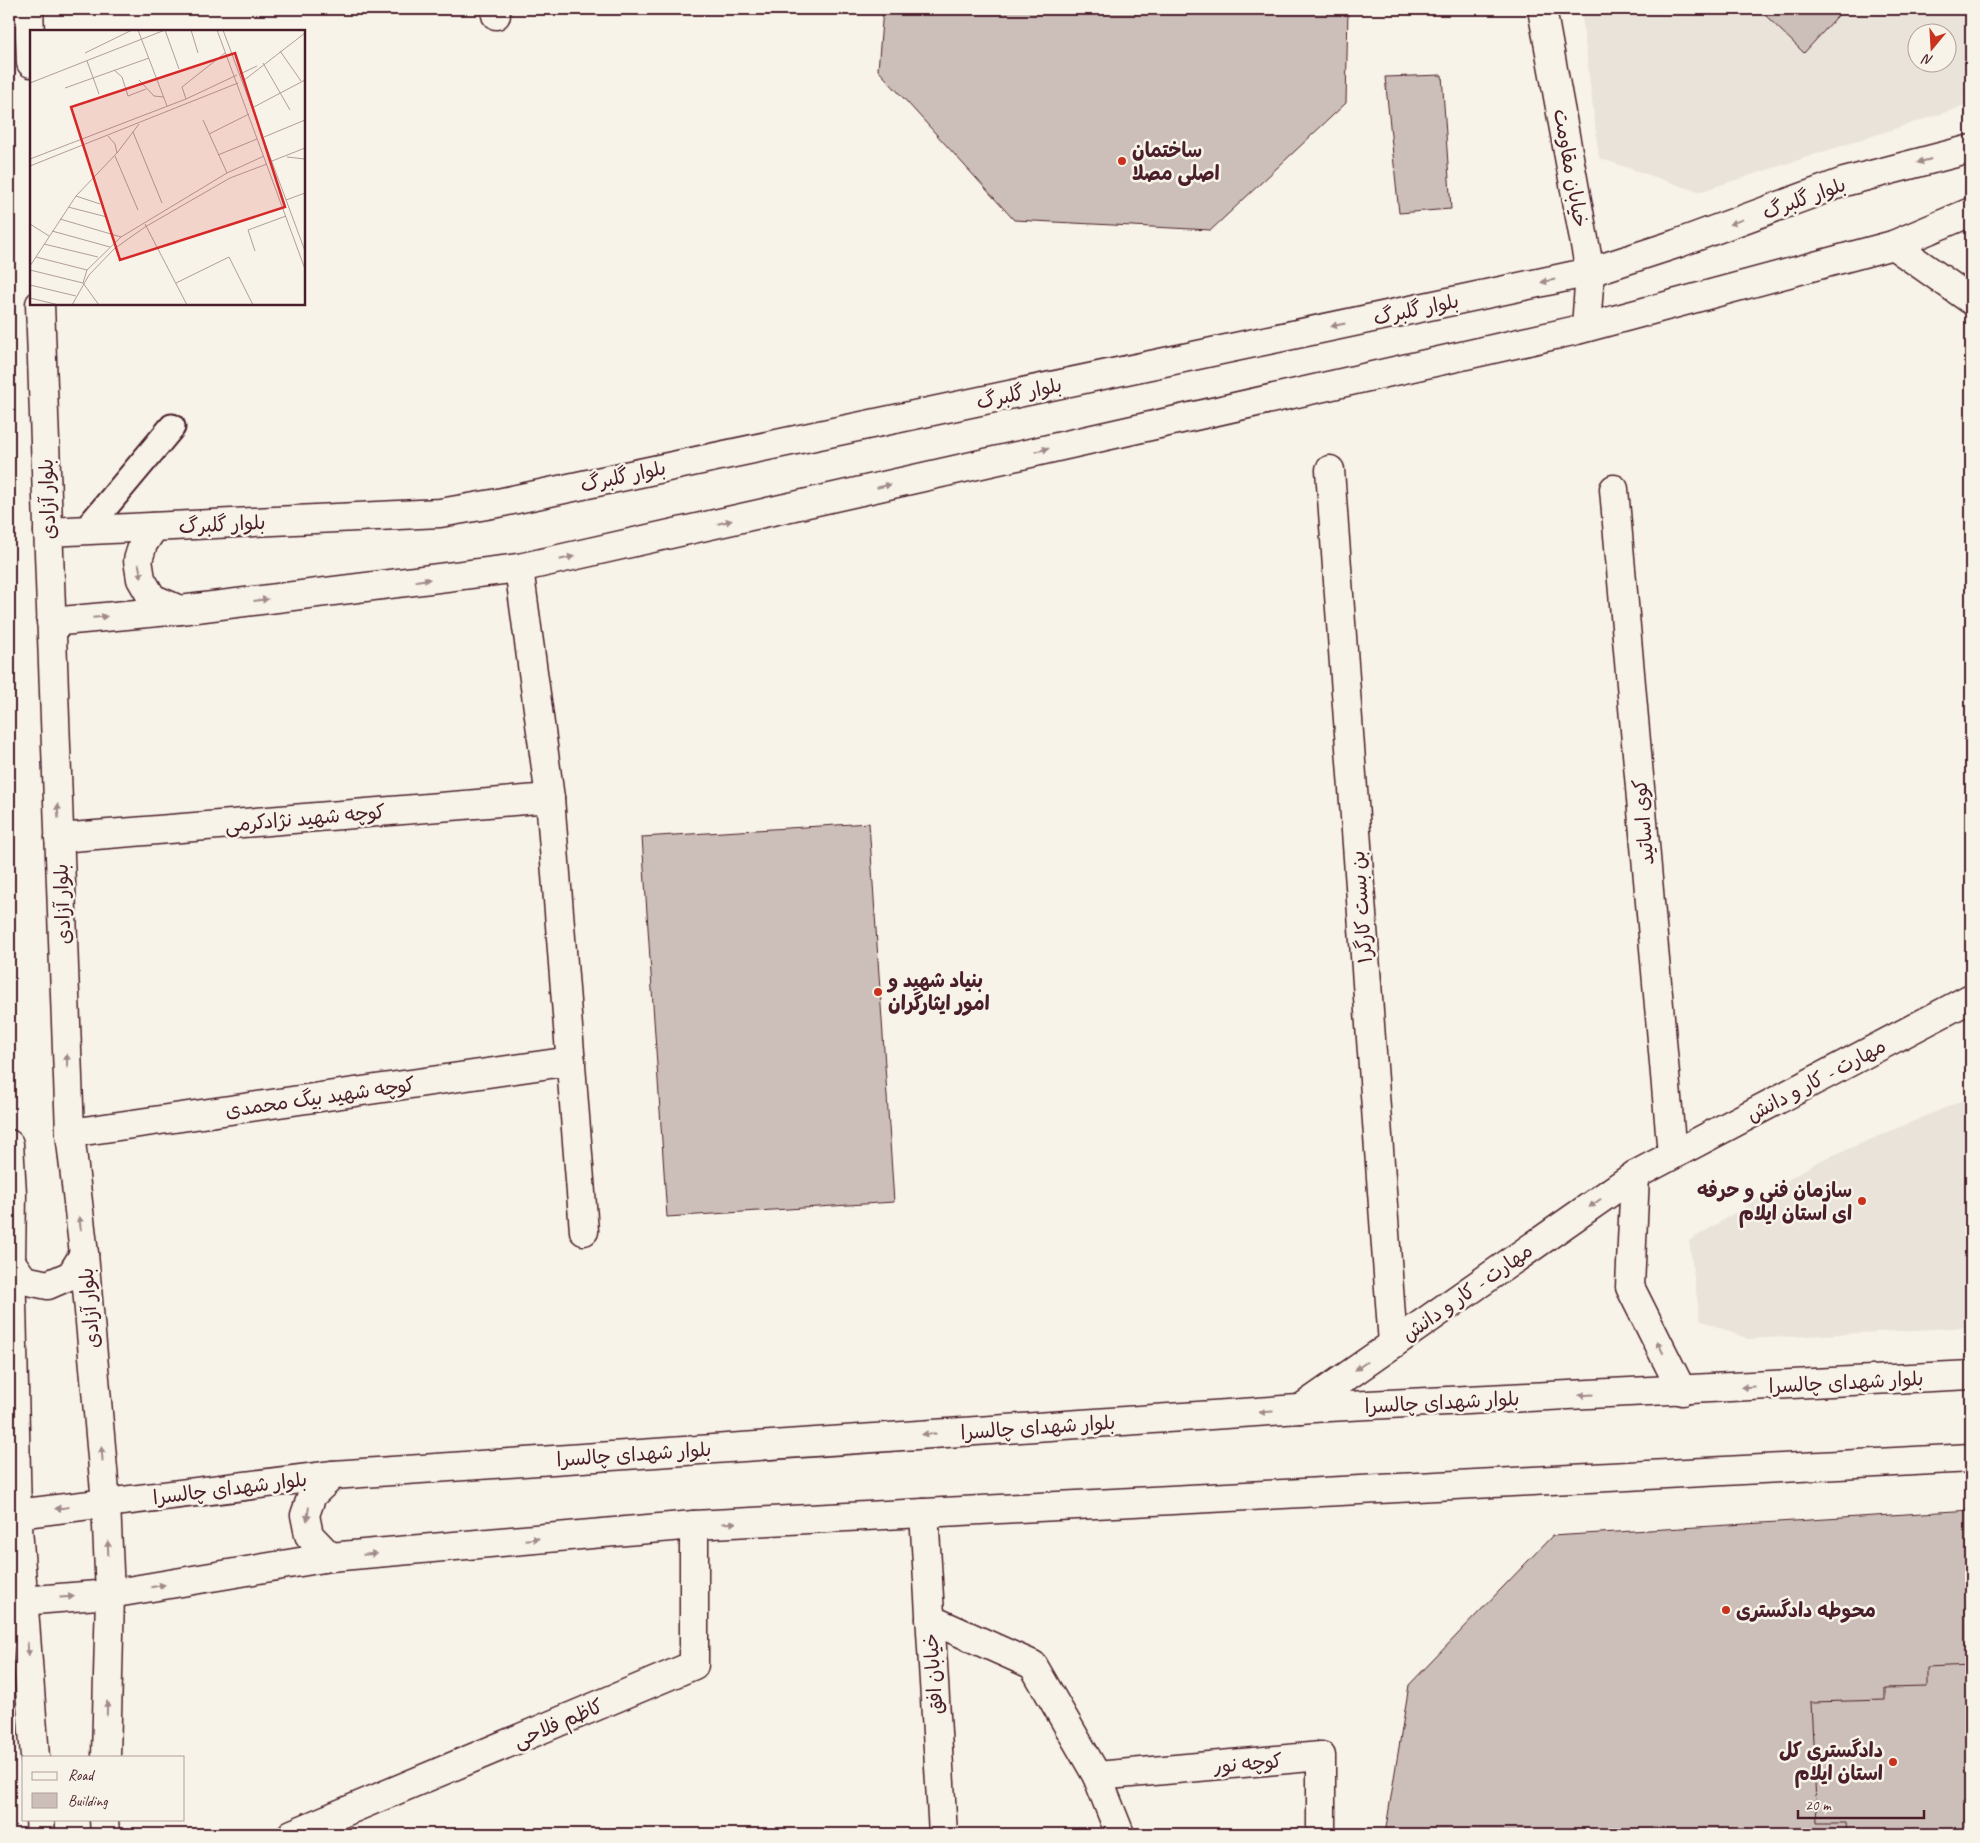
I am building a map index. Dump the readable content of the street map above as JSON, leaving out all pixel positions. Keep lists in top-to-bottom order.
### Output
{
  "streets": {
    "street": [
      "خیابان مقاومت",
      "بلوار گلبرگ",
      "بلوار آزادی",
      "کوچه شهید نژادکرمی",
      "کوی اساتید",
      "بن بست کارگر۱",
      "مهارت - کار و دانش",
      "کوچه شهید بیگ محمدی",
      "بلوار شهدای چالسرا",
      "خیابان افق",
      "کاظم فلاحی",
      "کوچه نور"
    ]
  },
  "crossings": [
    ["خیابان مقاومت", "بلوار گلبرگ"],
    ["بلوار گلبرگ", "بلوار آزادی"],
    ["بلوار آزادی", "کوچه شهید نژادکرمی"],
    ["بلوار آزادی", "کوچه شهید بیگ محمدی"],
    ["بلوار آزادی", "بلوار شهدای چالسرا"],
    ["کوی اساتید", "مهارت - کار و دانش"],
    ["بن بست کارگر۱", "مهارت - کار و دانش"],
    ["مهارت - کار و دانش", "بلوار شهدای چالسرا"]
  ],
  "one_way": ["مهارت - کار و دانش"],
  "places": [
    "ساختمان اصلی مصلا",
    "بنیاد شهید و امور ایثارگران",
    "سازمان فنی و حرفه ای استان ایلام",
    "محوطه دادگستری",
    "دادگستری کل استان ایلام"
  ],
  "legend": ["Road", "Building"],
  "scale_bar": "20 m",
  "north": "bottom"
}
